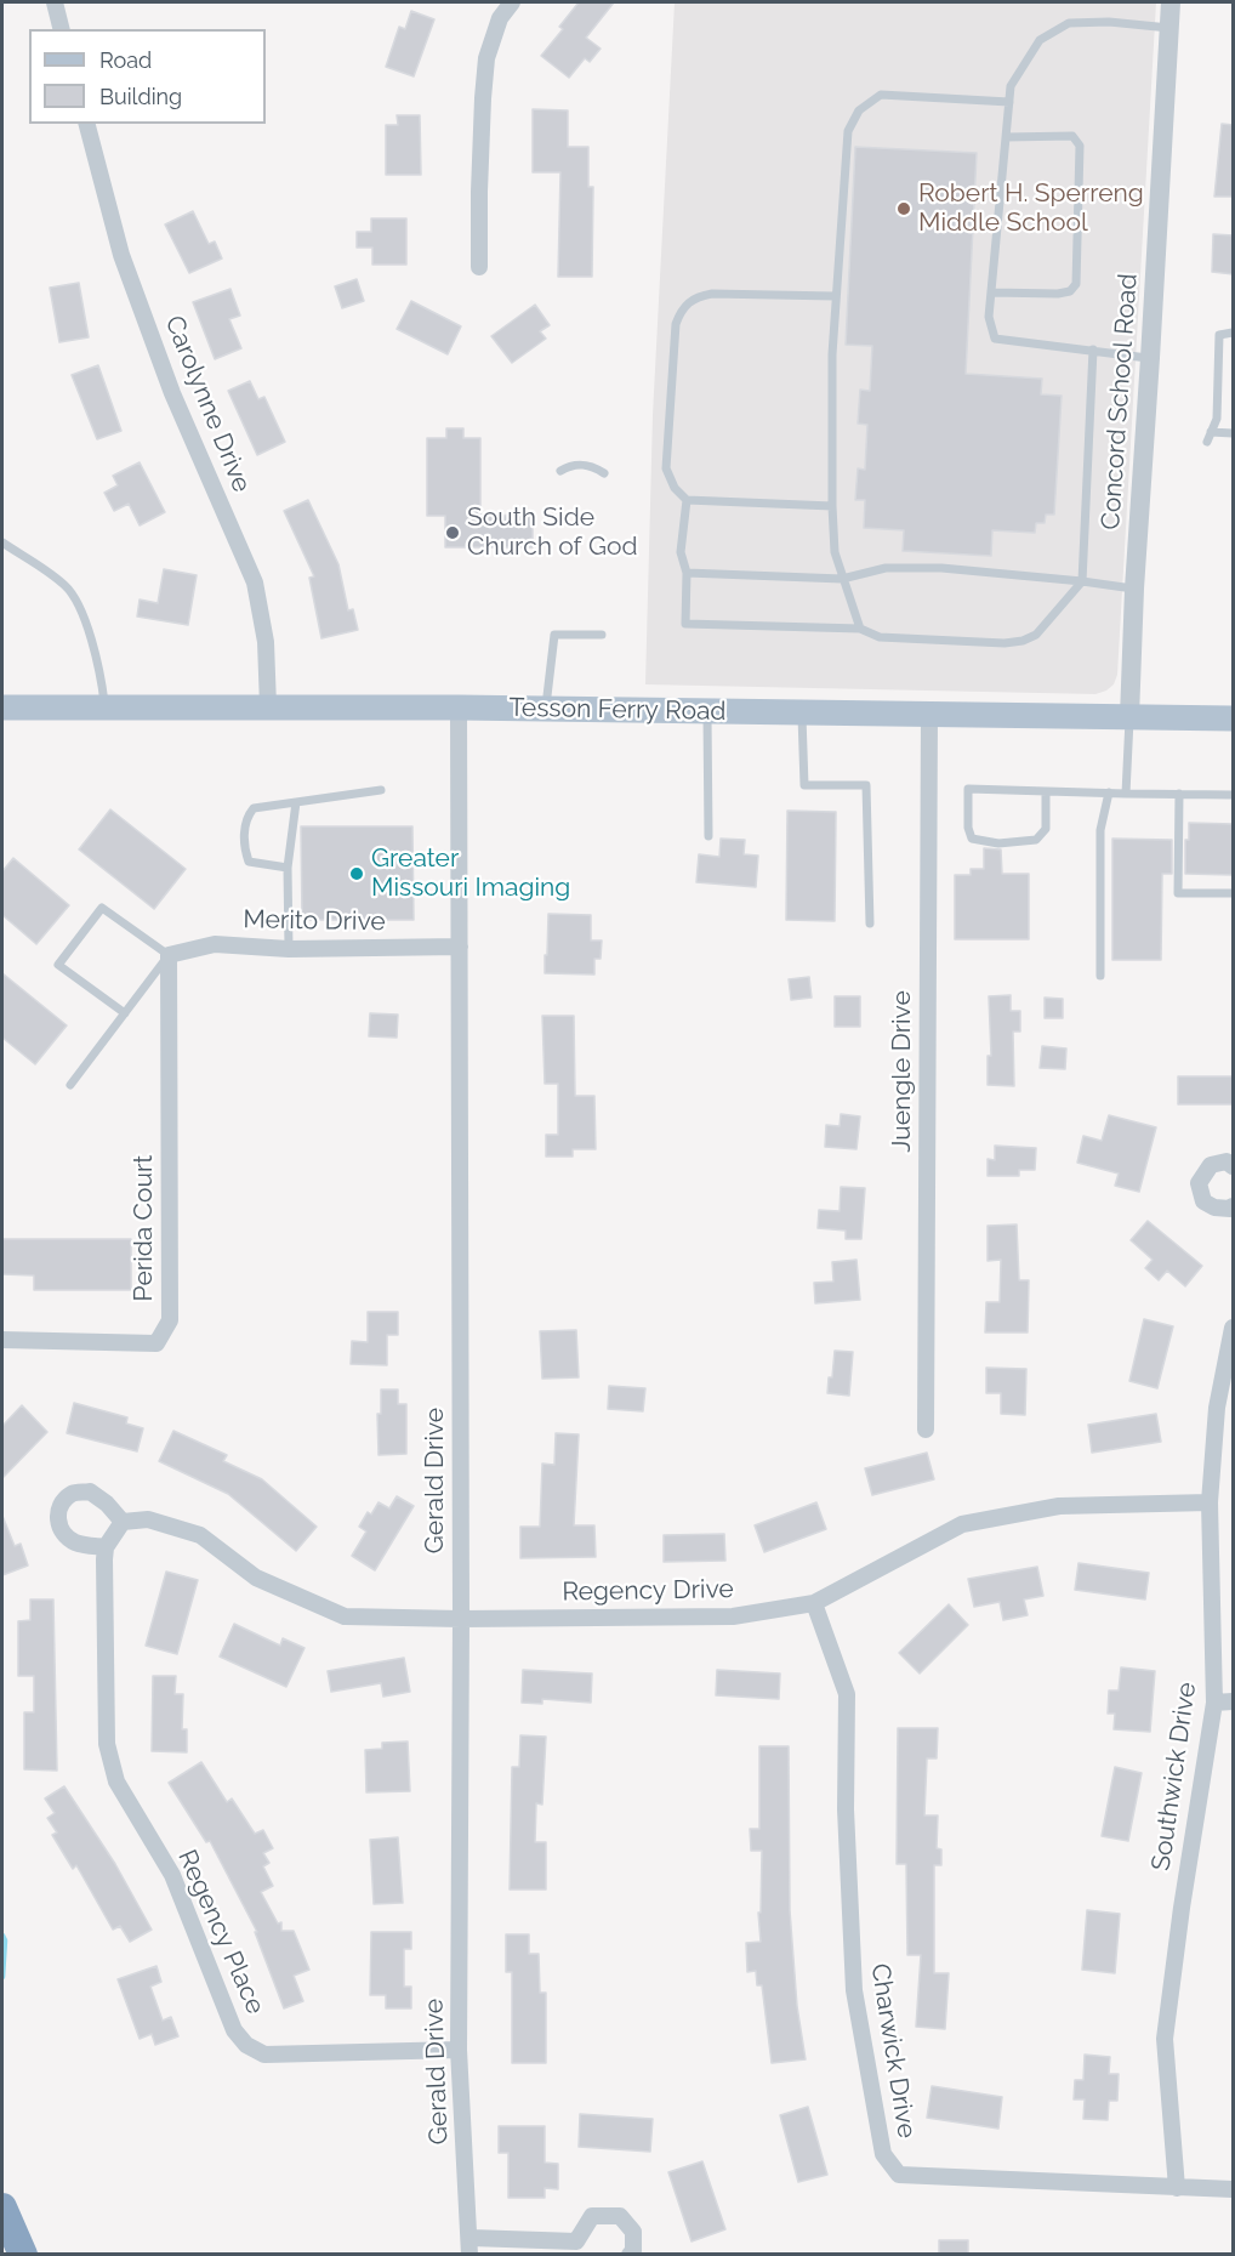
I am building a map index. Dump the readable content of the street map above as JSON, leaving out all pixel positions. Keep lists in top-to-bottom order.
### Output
{
  "streets": {
    "main road": ["Tesson Ferry Road"],
    "street": [
      "Concord School Road",
      "Carolynne Drive",
      "Merito Drive",
      "Juengle Drive",
      "Perida Court",
      "Gerald Drive",
      "Regency Drive",
      "Southwick Drive",
      "Regency Place",
      "Charwick Drive"
    ]
  },
  "crossings": [
    ["Concord School Road", "Tesson Ferry Road"],
    ["Carolynne Drive", "Tesson Ferry Road"],
    ["Tesson Ferry Road", "Juengle Drive"],
    ["Tesson Ferry Road", "Gerald Drive"],
    ["Merito Drive", "Perida Court"],
    ["Merito Drive", "Gerald Drive"],
    ["Gerald Drive", "Regency Drive"],
    ["Gerald Drive", "Regency Place"],
    ["Regency Drive", "Southwick Drive"],
    ["Regency Drive", "Regency Place"],
    ["Regency Drive", "Charwick Drive"],
    ["Southwick Drive", "Charwick Drive"]
  ],
  "places": ["Robert H. Sperreng Middle School", "South Side Church of God", "Greater Missouri Imaging"],
  "legend": ["Road", "Building"]
}
